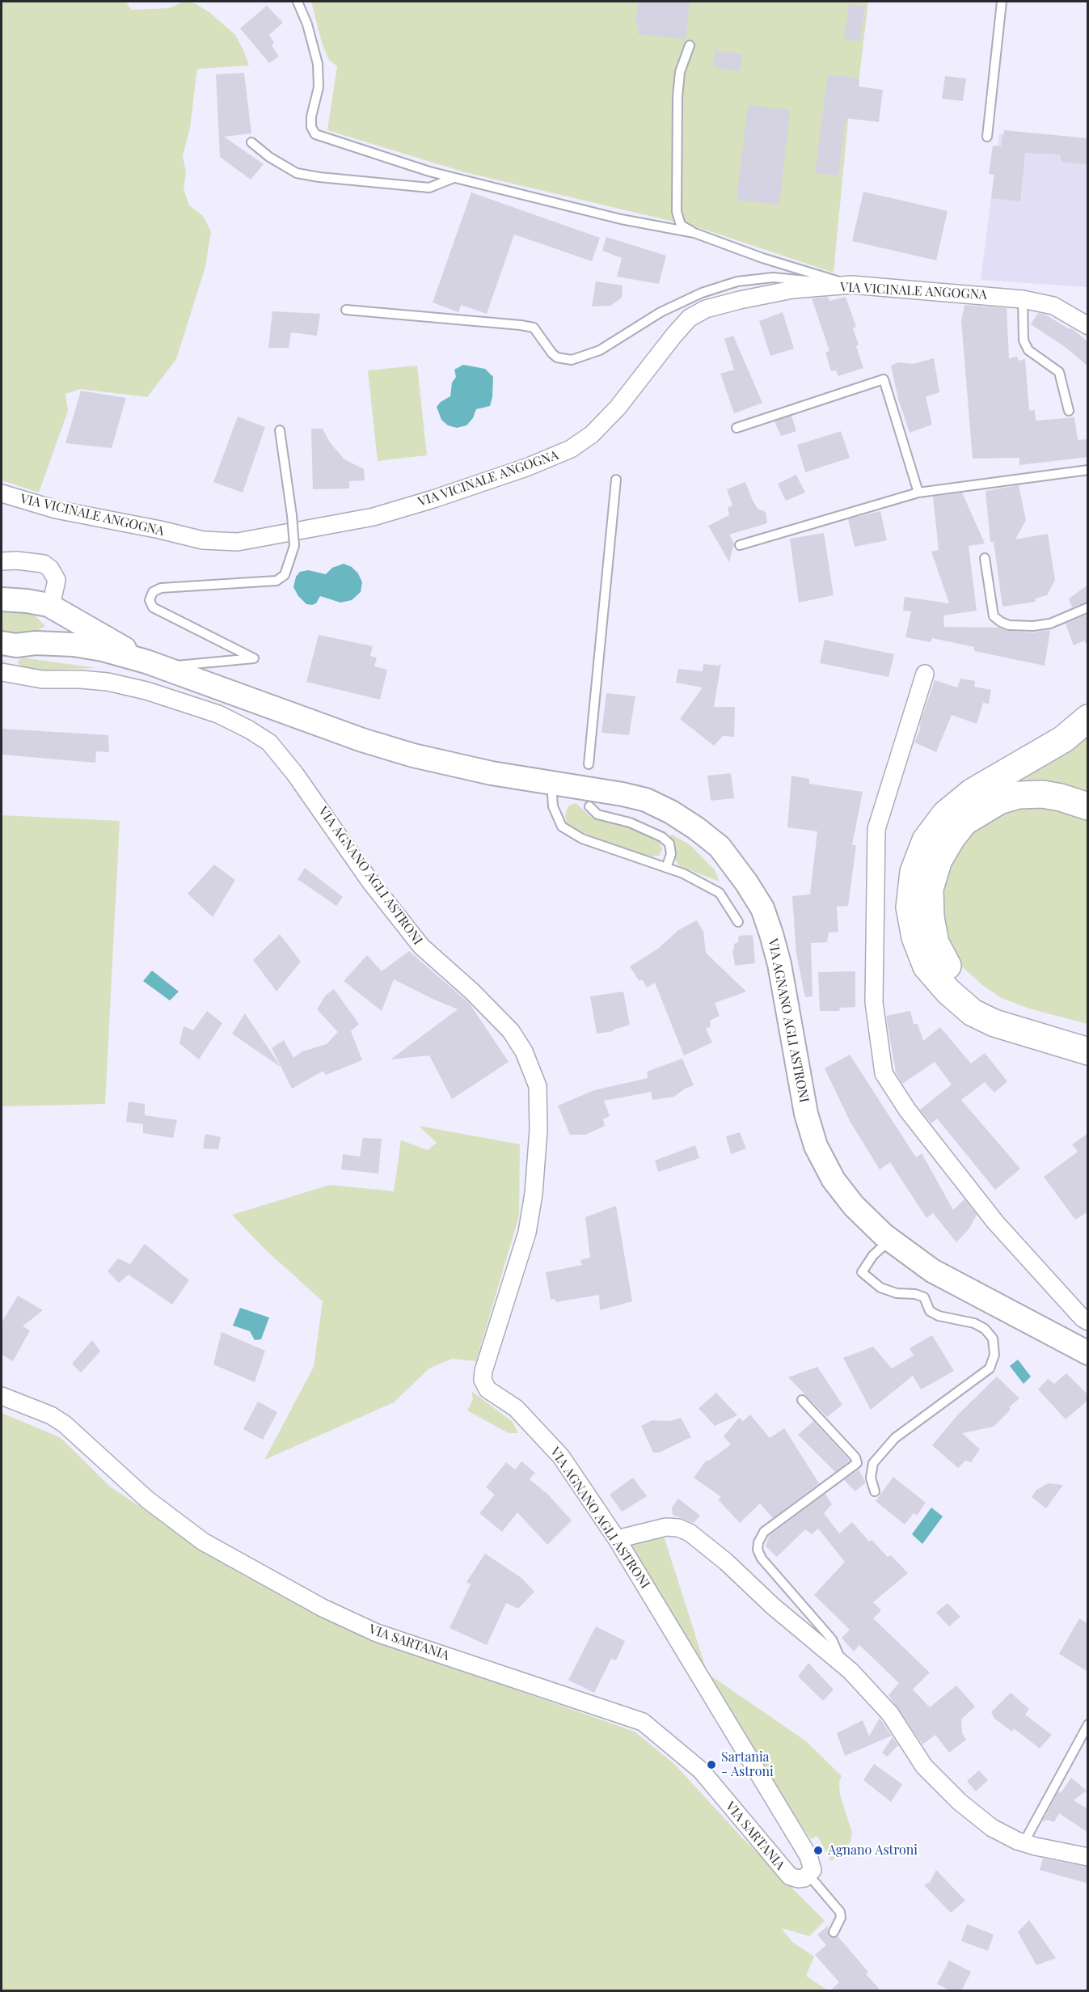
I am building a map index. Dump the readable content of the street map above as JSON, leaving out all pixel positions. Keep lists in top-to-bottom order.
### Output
{
  "streets": {
    "street": ["VIA VICINALE ANGOGNA", "VIA AGNANO AGLI ASTRONI", "VIA SARTANIA"]
  },
  "crossings": [
    ["VIA AGNANO AGLI ASTRONI", "VIA SARTANIA"]
  ],
  "places": ["Sartania - Astroni", "Agnano Astroni"]
}
